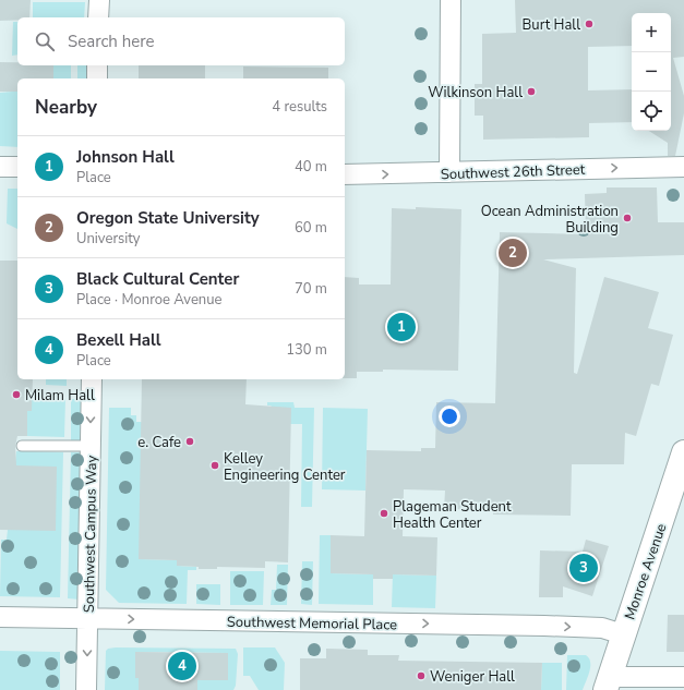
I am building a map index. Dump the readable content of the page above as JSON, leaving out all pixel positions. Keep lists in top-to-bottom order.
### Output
{
  "streets": {
    "street": [
      "Southwest 26th Street",
      "Southwest Campus Way",
      "Monroe Avenue",
      "Southwest Memorial Place"
    ]
  },
  "crossings": [
    ["Southwest Campus Way", "Southwest Memorial Place"],
    ["Monroe Avenue", "Southwest Memorial Place"]
  ],
  "one_way": ["Southwest 26th Street", "Southwest Campus Way", "Southwest Memorial Place"],
  "places": [
    "Burt Hall",
    "Wilkinson Hall",
    "Ocean Administration Building",
    "Milam Hall",
    "e. Cafe",
    "Kelley Engineering Center",
    "Plageman Student Health Center",
    "Weniger Hall"
  ],
  "page": {
    "map_buttons": ["+", "−"],
    "search": "Search here",
    "heading": ["Nearby", "4 results"],
    "list": [
      {
        "mark": "1",
        "name": "Johnson Hall",
        "note": "Place",
        "value": "40 m"
      },
      {
        "mark": "2",
        "name": "Oregon State University",
        "note": "University",
        "value": "60 m"
      },
      {
        "mark": "3",
        "name": "Black Cultural Center",
        "note": "Place · Monroe Avenue",
        "value": "70 m"
      },
      {
        "mark": "4",
        "name": "Bexell Hall",
        "note": "Place",
        "value": "130 m"
      }
    ],
    "pins": [
      "2",
      "1",
      "3",
      "4"
    ]
  }
}
